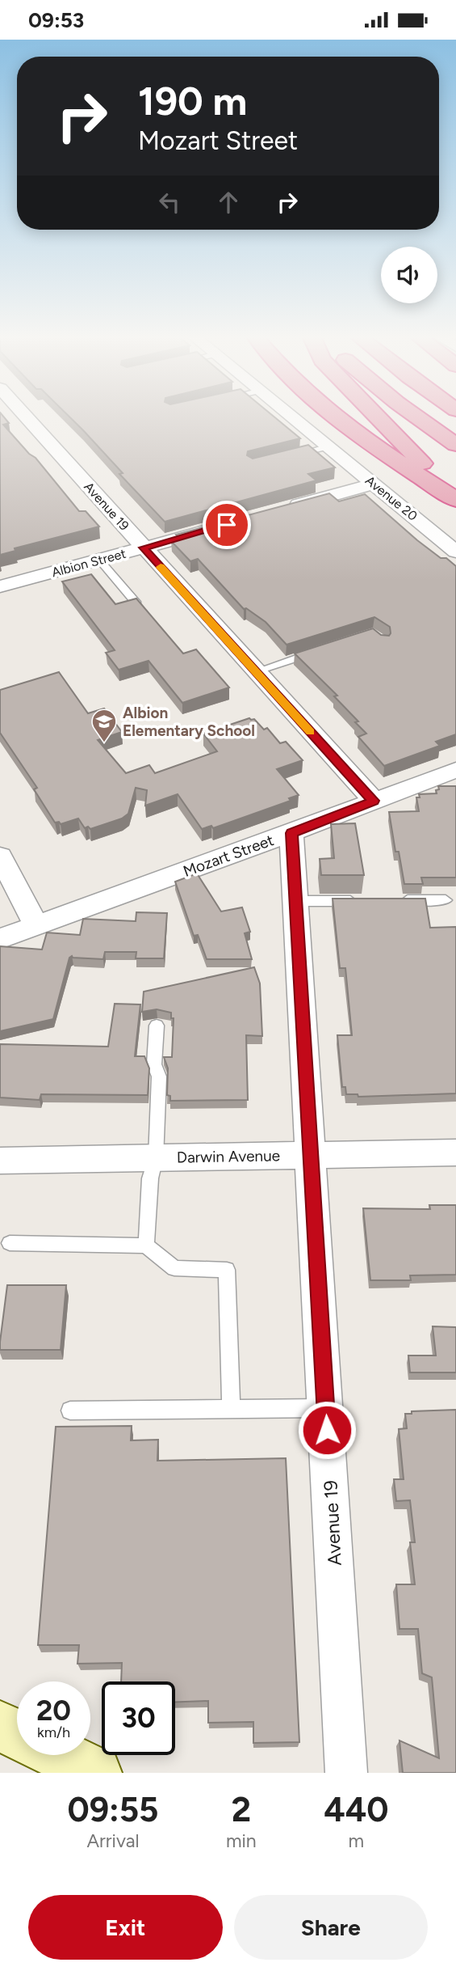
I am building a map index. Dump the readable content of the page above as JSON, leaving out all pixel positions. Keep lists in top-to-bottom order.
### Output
{
  "streets": {
    "street": [
      "Avenue 20",
      "Avenue 19",
      "Albion Street",
      "Mozart Street",
      "Darwin Avenue"
    ]
  },
  "crossings": [
    ["Avenue 19", "Albion Street"],
    ["Avenue 19", "Mozart Street"],
    ["Avenue 19", "Darwin Avenue"]
  ],
  "places": {
    "school or university": ["Albion Elementary School"]
  },
  "page": {
    "status": "09:53",
    "turn": ["190 m", "Mozart Street"],
    "speed": "20 km/h",
    "limit": "30",
    "eta": [
      "09:55",
      "Arrival",
      "2",
      "min",
      "440",
      "m"
    ],
    "buttons": ["Exit", "Share"]
  }
}
